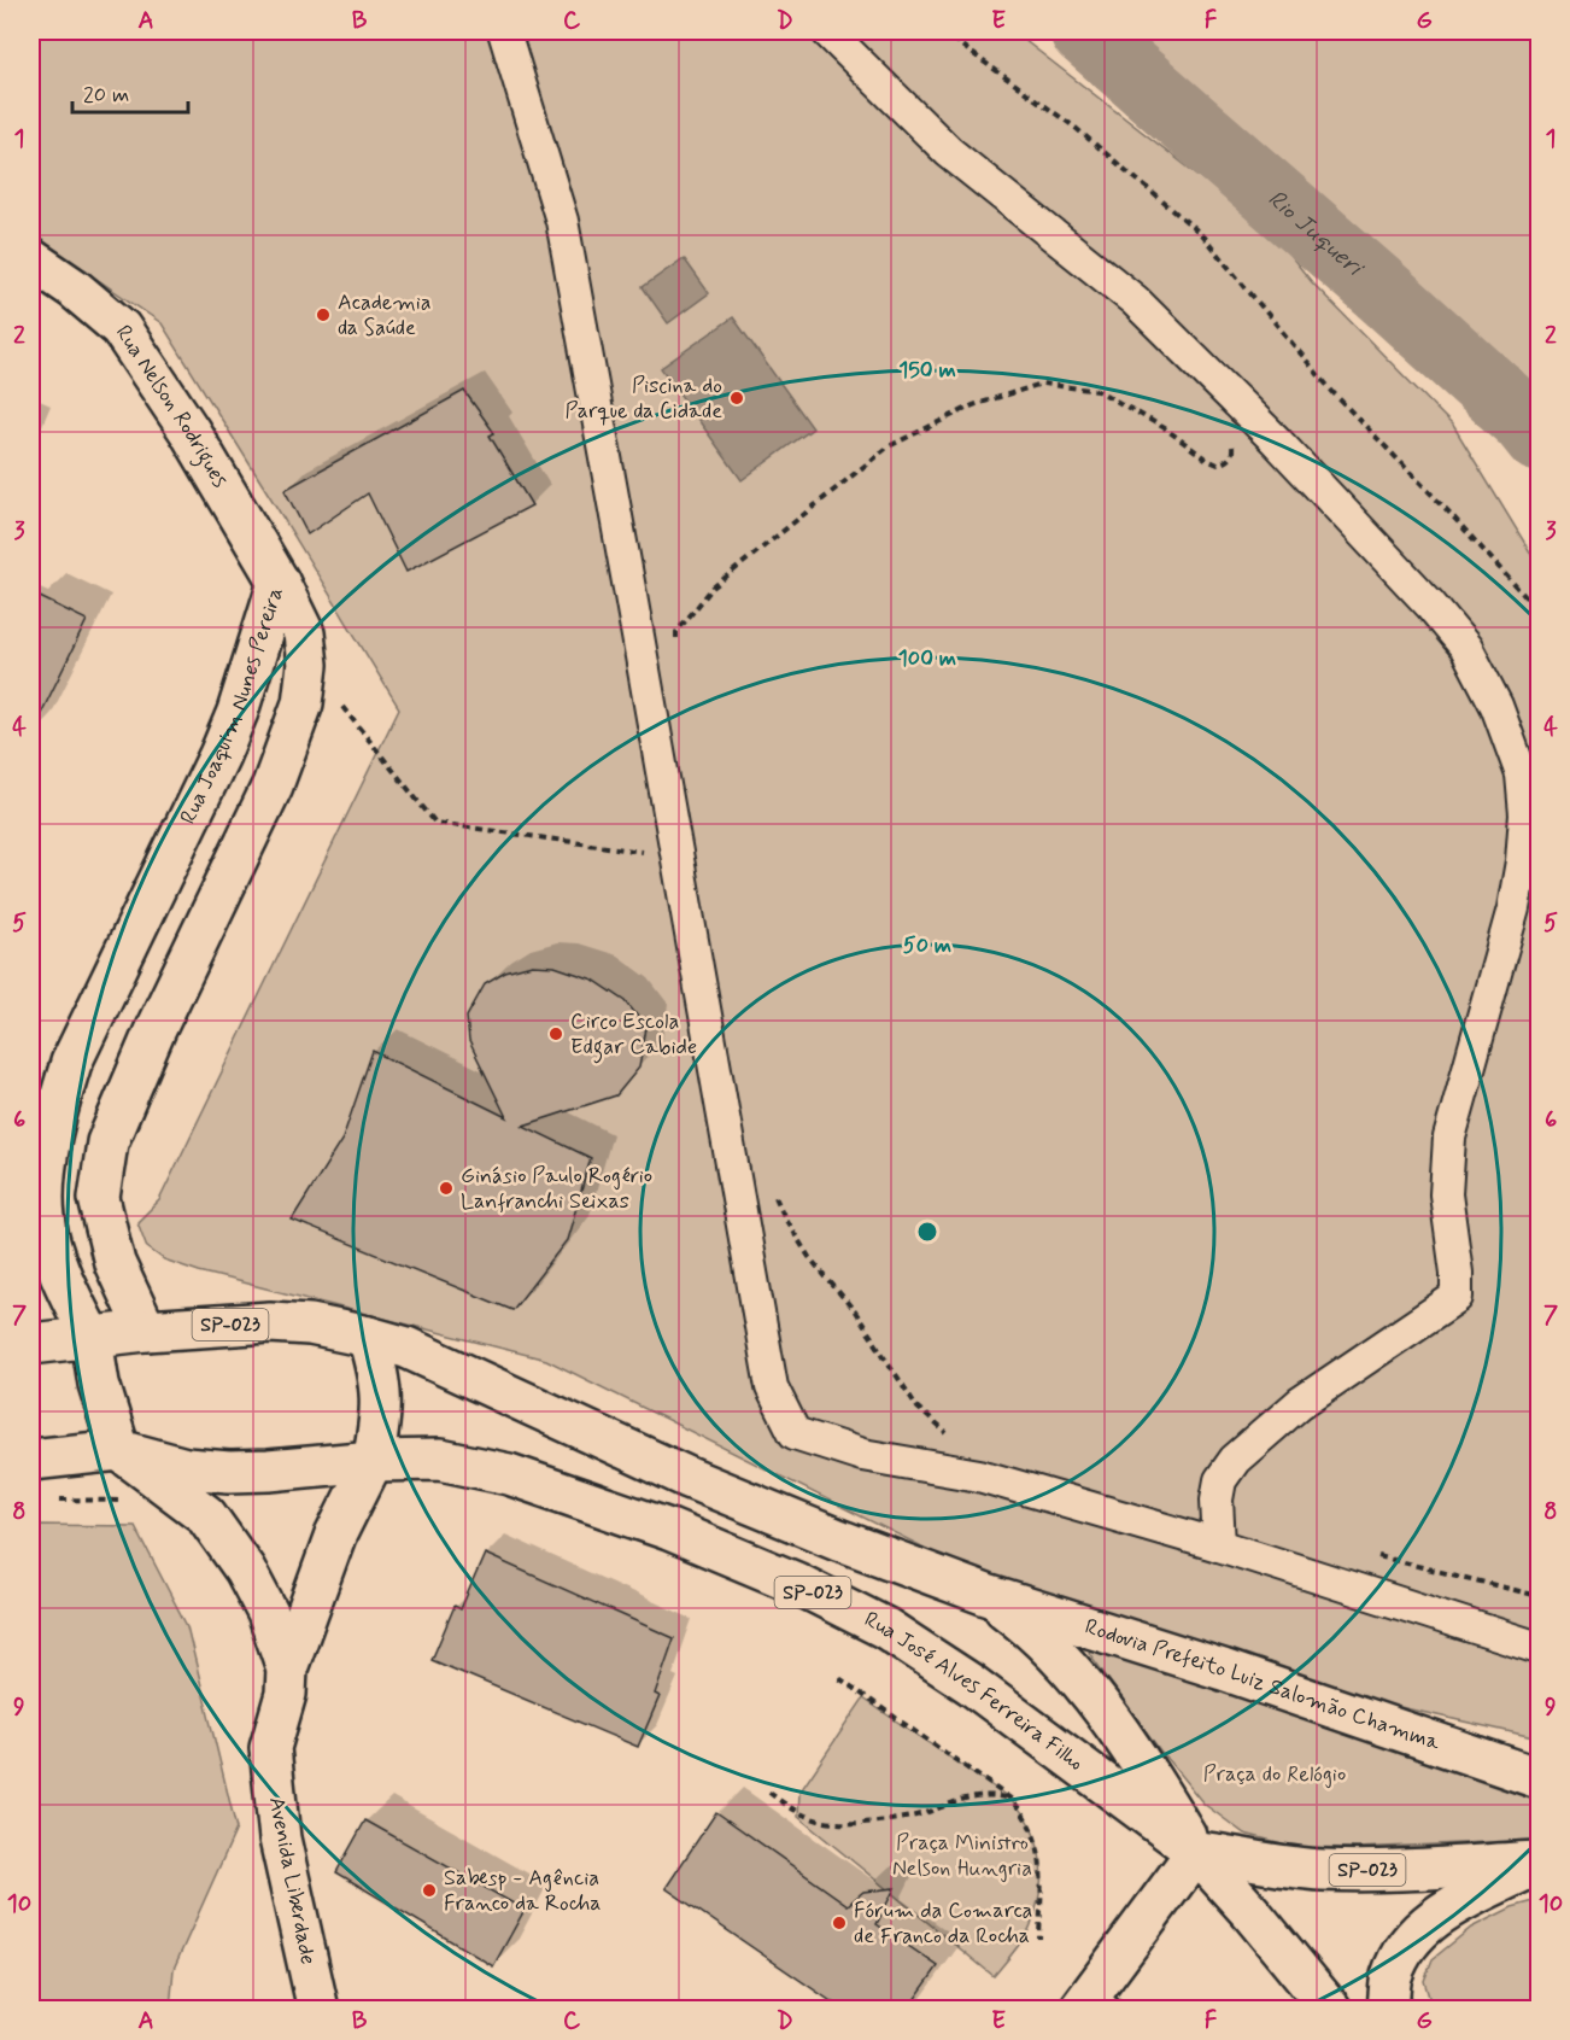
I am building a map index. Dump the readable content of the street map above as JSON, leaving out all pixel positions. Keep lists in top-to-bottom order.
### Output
{
  "streets": {
    "main road": [
      "Rua Nelson Rodrigues",
      "Rua Joaquim Nunes Pereira",
      "SP-023",
      "Rodovia Prefeito Luiz Salomão Chamma",
      "Rua José Alves Ferreira Filho",
      "Avenida Liberdade"
    ]
  },
  "crossings": [
    ["Rua Nelson Rodrigues", "Rua Joaquim Nunes Pereira"],
    ["Rua Joaquim Nunes Pereira", "SP-023"],
    ["Rua Joaquim Nunes Pereira", "Avenida Liberdade"],
    ["SP-023", "Rodovia Prefeito Luiz Salomão Chamma"],
    ["SP-023", "Rua José Alves Ferreira Filho"],
    ["SP-023", "Avenida Liberdade"],
    ["Rua José Alves Ferreira Filho", "Avenida Liberdade"]
  ],
  "water": ["Rio Juqueri"],
  "parks": ["Praça do Relógio", "Praça Ministro Nelson Hungria"],
  "places": [
    "Academia da Saúde",
    "Piscina do Parque da Cidade",
    "Circo Escola Edgar Cabide",
    "Ginásio Paulo Rogério Lanfranchi Seixas",
    "Sabesp - Agência Franco da Rocha",
    "Fórum da Comarca de Franco da Rocha"
  ],
  "scale_bar": "20 m",
  "grid": {
    "columns": [
      "A",
      "B",
      "C",
      "D",
      "E",
      "F",
      "G"
    ],
    "rows": [
      "1",
      "2",
      "3",
      "4",
      "5",
      "6",
      "7",
      "8",
      "9",
      "10"
    ]
  },
  "rings": ["150 m", "100 m", "50 m"]
}
